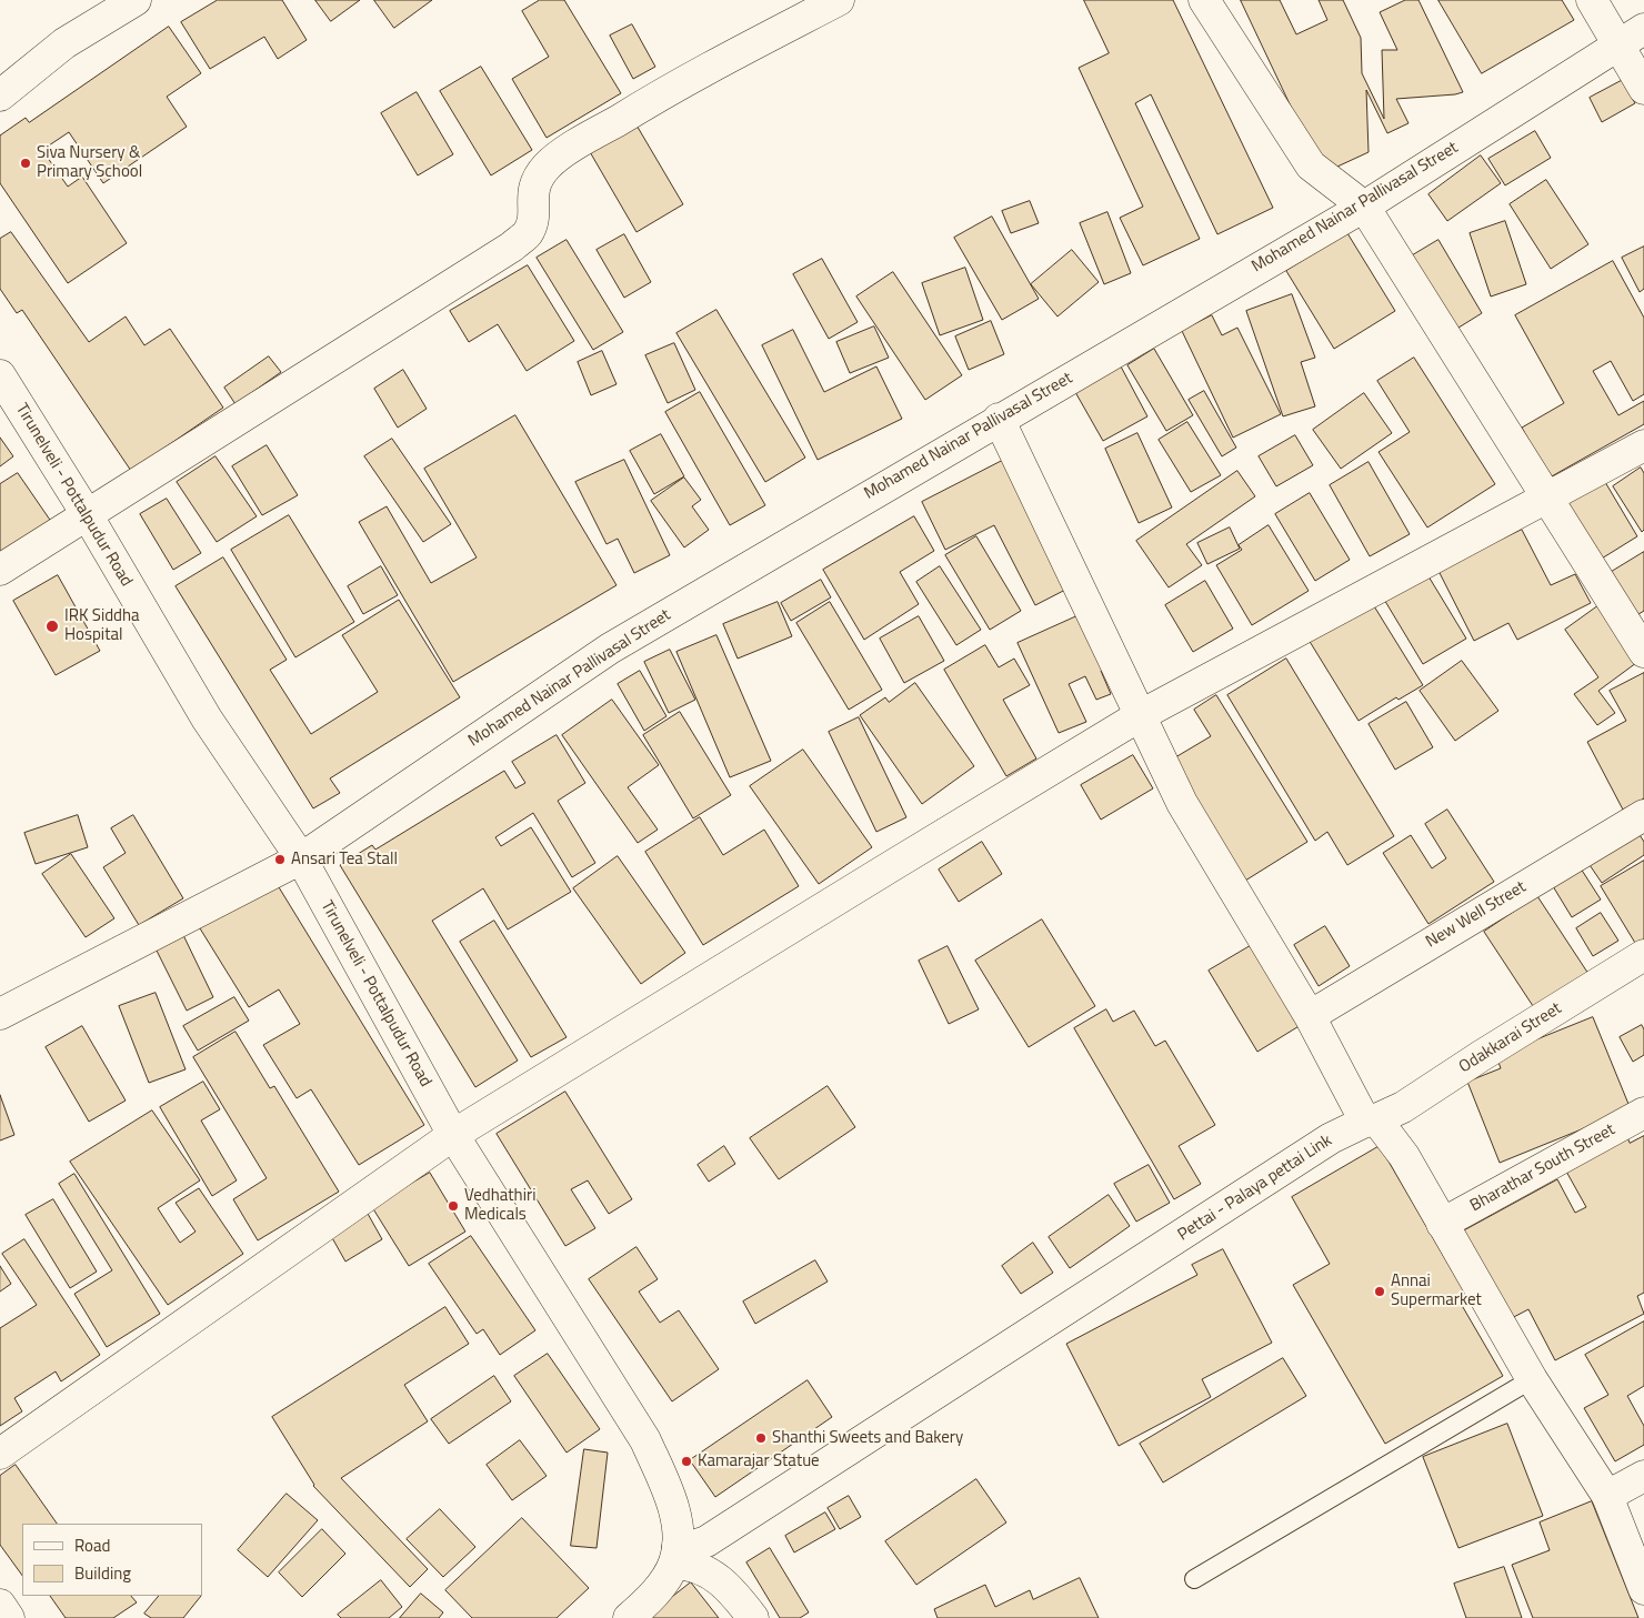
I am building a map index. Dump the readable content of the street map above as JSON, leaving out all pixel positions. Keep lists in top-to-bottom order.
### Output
{
  "streets": {
    "street": [
      "Mohamed Nainar Pallivasal Street",
      "Tirunelveli - Pottalpudur Road",
      "New Well Street",
      "Odakkarai Street",
      "Bharathar South Street",
      "Pettai - Palaya pettai Link"
    ]
  },
  "crossings": [
    ["Mohamed Nainar Pallivasal Street", "Tirunelveli - Pottalpudur Road"],
    ["Tirunelveli - Pottalpudur Road", "Pettai - Palaya pettai Link"],
    ["Odakkarai Street", "Pettai - Palaya pettai Link"]
  ],
  "places": [
    "Siva Nursery & Primary School",
    "IRK Siddha Hospital",
    "Ansari Tea Stall",
    "Vedhathiri Medicals",
    "Annai Supermarket",
    "Shanthi Sweets and Bakery",
    "Kamarajar Statue"
  ],
  "legend": ["Road", "Building"]
}
